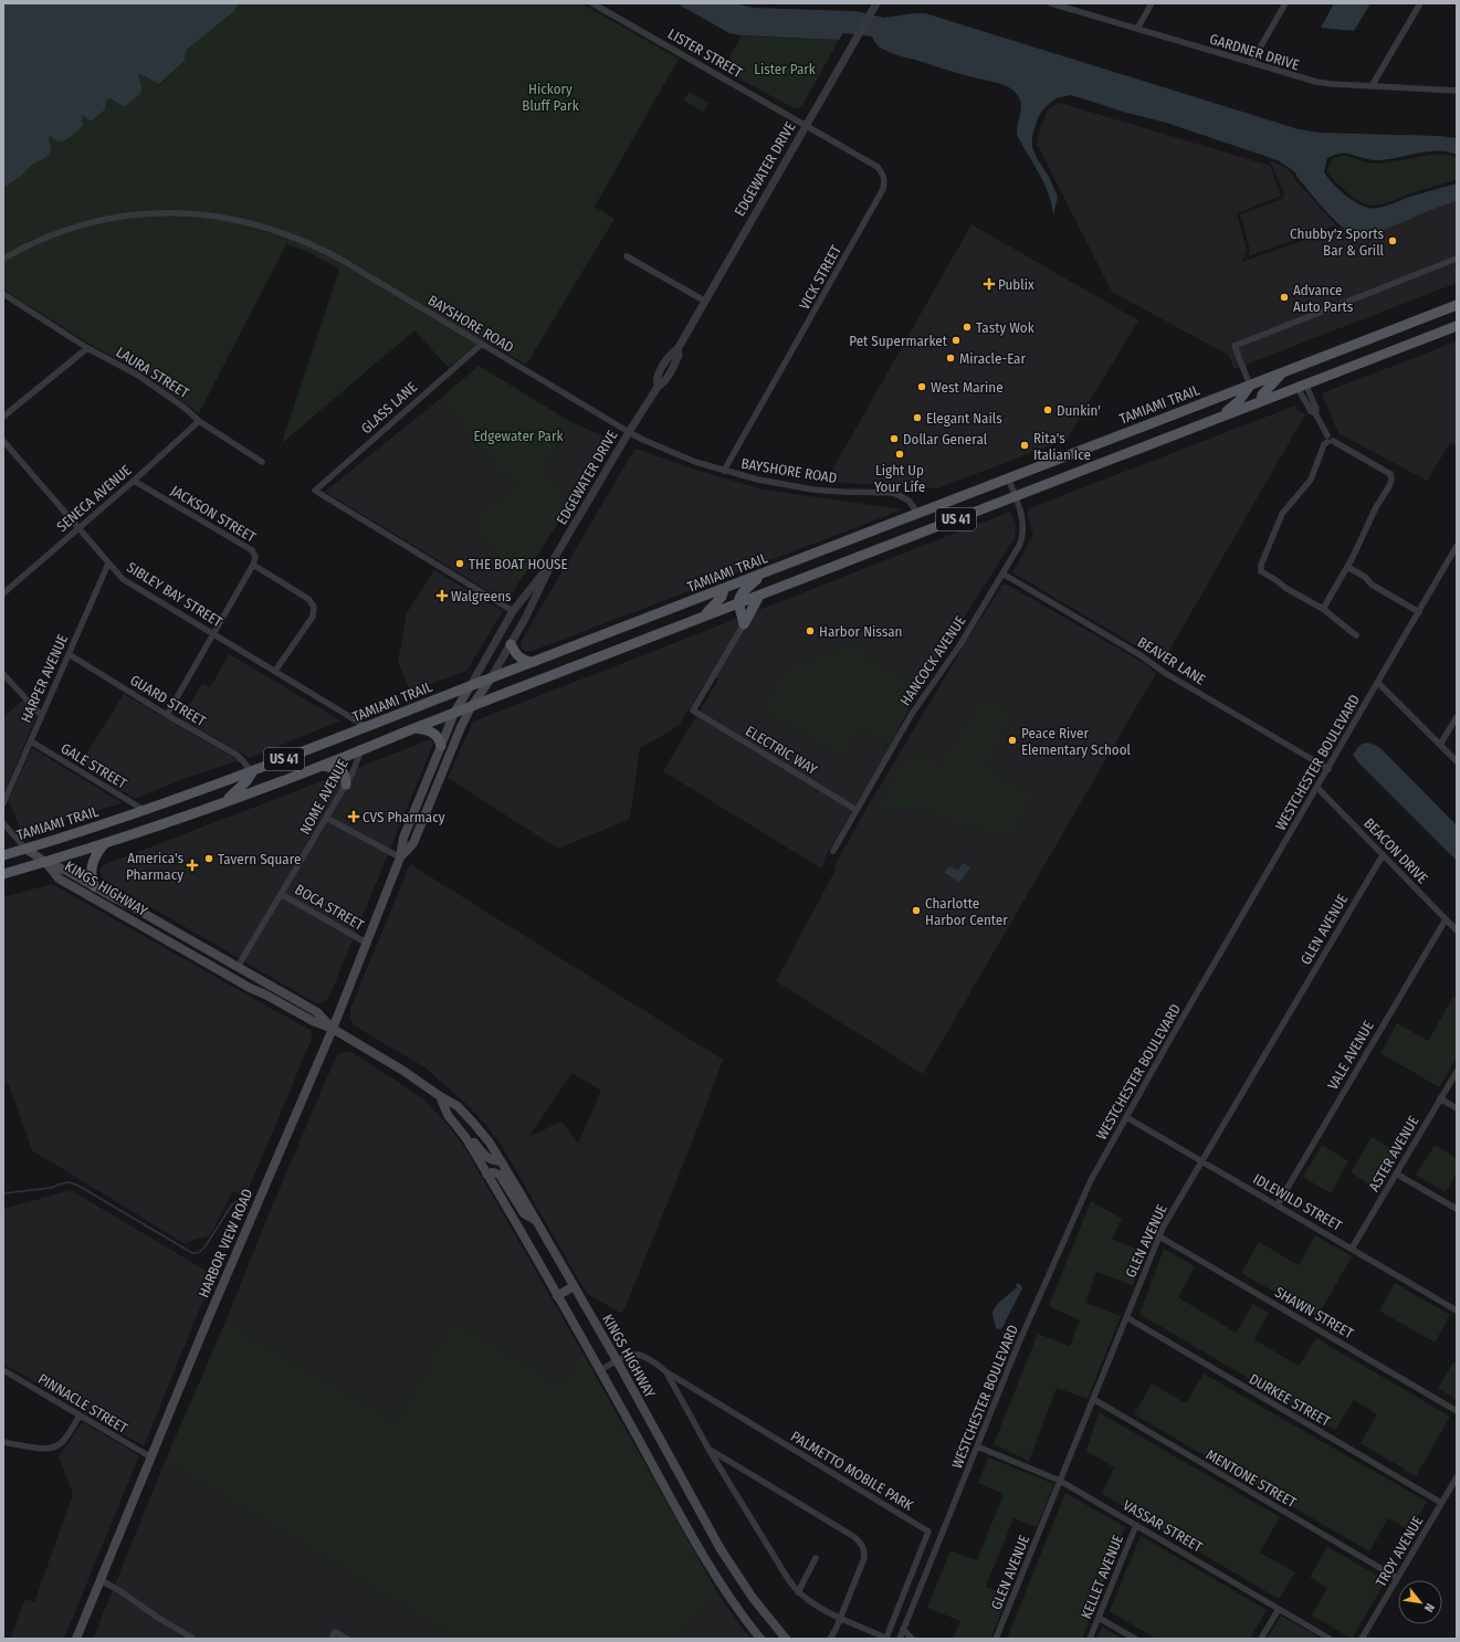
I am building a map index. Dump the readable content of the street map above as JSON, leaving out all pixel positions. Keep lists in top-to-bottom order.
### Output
{
  "streets": {
    "main road": [
      "TAMIAMI TRAIL",
      "US 41",
      "KINGS HIGHWAY",
      "HARBOR VIEW ROAD"
    ],
    "street": [
      "GARDNER DRIVE",
      "LISTER STREET",
      "EDGEWATER DRIVE",
      "VICK STREET",
      "BAYSHORE ROAD",
      "LAURA STREET",
      "GLASS LANE",
      "SENECA AVENUE",
      "JACKSON STREET",
      "SIBLEY BAY STREET",
      "HANCOCK AVENUE",
      "BEAVER LANE",
      "HARPER AVENUE",
      "GUARD STREET",
      "ELECTRIC WAY",
      "WESTCHESTER BOULEVARD",
      "GALE STREET",
      "NOME AVENUE",
      "BEACON DRIVE",
      "BOCA STREET",
      "GLEN AVENUE",
      "VALE AVENUE",
      "ASTER AVENUE",
      "IDLEWILD STREET",
      "SHAWN STREET",
      "DURKEE STREET",
      "PINNACLE STREET",
      "PALMETTO MOBILE PARK",
      "MENTONE STREET",
      "VASSAR STREET",
      "TROY AVENUE",
      "KELLET AVENUE"
    ]
  },
  "crossings": [
    ["LISTER STREET", "EDGEWATER DRIVE"],
    ["LISTER STREET", "VICK STREET"],
    ["EDGEWATER DRIVE", "VICK STREET"],
    ["EDGEWATER DRIVE", "BAYSHORE ROAD"],
    ["EDGEWATER DRIVE", "TAMIAMI TRAIL"],
    ["EDGEWATER DRIVE", "GLASS LANE"],
    ["EDGEWATER DRIVE", "HARBOR VIEW ROAD"],
    ["VICK STREET", "BAYSHORE ROAD"],
    ["BAYSHORE ROAD", "TAMIAMI TRAIL"],
    ["BAYSHORE ROAD", "GLASS LANE"],
    ["LAURA STREET", "SENECA AVENUE"],
    ["TAMIAMI TRAIL", "SIBLEY BAY STREET"],
    ["TAMIAMI TRAIL", "HANCOCK AVENUE"],
    ["TAMIAMI TRAIL", "GUARD STREET"],
    ["TAMIAMI TRAIL", "GALE STREET"],
    ["TAMIAMI TRAIL", "HARBOR VIEW ROAD"],
    ["SENECA AVENUE", "JACKSON STREET"],
    ["SENECA AVENUE", "SIBLEY BAY STREET"],
    ["JACKSON STREET", "SIBLEY BAY STREET"],
    ["US 41", "HANCOCK AVENUE"],
    ["US 41", "NOME AVENUE"],
    ["US 41", "KINGS HIGHWAY"],
    ["US 41", "HARBOR VIEW ROAD"],
    ["SIBLEY BAY STREET", "HARPER AVENUE"],
    ["HANCOCK AVENUE", "BEAVER LANE"],
    ["HANCOCK AVENUE", "ELECTRIC WAY"],
    ["BEAVER LANE", "WESTCHESTER BOULEVARD"],
    ["HARPER AVENUE", "GUARD STREET"],
    ["HARPER AVENUE", "GALE STREET"],
    ["WESTCHESTER BOULEVARD", "BEACON DRIVE"],
    ["WESTCHESTER BOULEVARD", "IDLEWILD STREET"],
    ["WESTCHESTER BOULEVARD", "VASSAR STREET"],
    ["NOME AVENUE", "KINGS HIGHWAY"],
    ["NOME AVENUE", "BOCA STREET"],
    ["BEACON DRIVE", "GLEN AVENUE"],
    ["BEACON DRIVE", "VALE AVENUE"],
    ["KINGS HIGHWAY", "HARBOR VIEW ROAD"],
    ["KINGS HIGHWAY", "PALMETTO MOBILE PARK"],
    ["BOCA STREET", "HARBOR VIEW ROAD"],
    ["GLEN AVENUE", "IDLEWILD STREET"],
    ["GLEN AVENUE", "SHAWN STREET"],
    ["GLEN AVENUE", "DURKEE STREET"],
    ["GLEN AVENUE", "MENTONE STREET"],
    ["GLEN AVENUE", "VASSAR STREET"],
    ["VALE AVENUE", "IDLEWILD STREET"],
    ["ASTER AVENUE", "IDLEWILD STREET"],
    ["HARBOR VIEW ROAD", "PINNACLE STREET"],
    ["DURKEE STREET", "TROY AVENUE"],
    ["MENTONE STREET", "TROY AVENUE"],
    ["VASSAR STREET", "KELLET AVENUE"]
  ],
  "parks": ["Lister Park", "Hickory Bluff Park", "Edgewater Park"],
  "places": {
    "other": [
      "Chubby'z Sports Bar & Grill",
      "Advance Auto Parts",
      "Tasty Wok",
      "Pet Supermarket",
      "Miracle-Ear",
      "West Marine",
      "Dunkin'",
      "Elegant Nails",
      "Dollar General",
      "Rita's Italian Ice",
      "Light Up Your Life",
      "THE BOAT HOUSE",
      "Harbor Nissan",
      "Peace River Elementary School",
      "Tavern Square",
      "Charlotte Harbor Center"
    ],
    "health": [
      "Publix",
      "Walgreens",
      "CVS Pharmacy",
      "America's Pharmacy"
    ]
  },
  "north": "bottom right"
}
